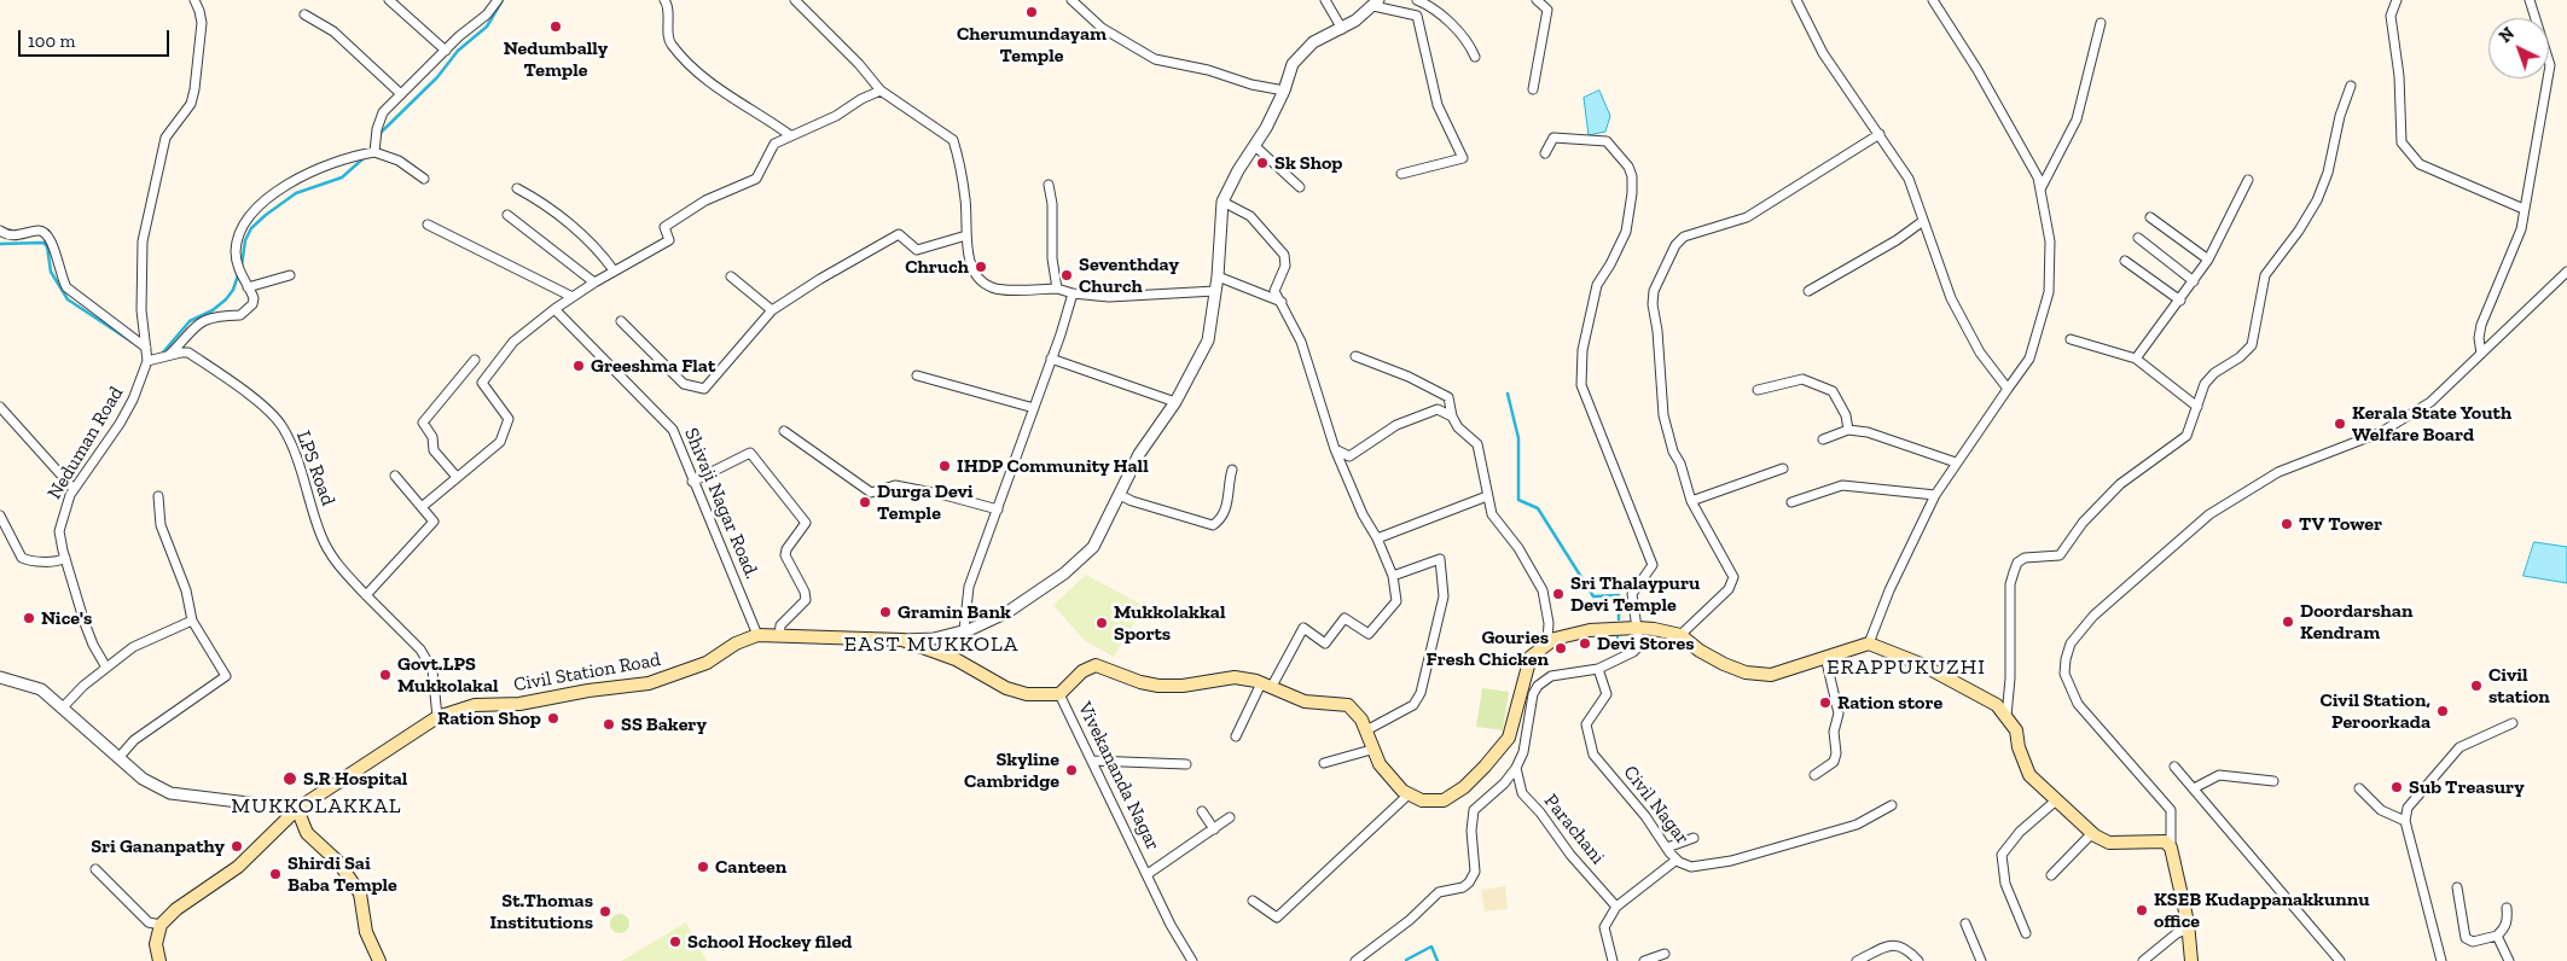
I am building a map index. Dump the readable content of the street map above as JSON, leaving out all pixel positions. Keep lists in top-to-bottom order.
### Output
{
  "streets": {
    "main road": ["Civil Station Road"],
    "street": [
      "Neduman Road",
      "LPS Road",
      "Shivaji Nagar Road.",
      "Vivekananda Nagar",
      "Civil Nagar",
      "Parachani"
    ]
  },
  "crossings": [
    ["Neduman Road", "LPS Road"],
    ["LPS Road", "Civil Station Road"],
    ["Shivaji Nagar Road.", "Civil Station Road"],
    ["Civil Station Road", "Vivekananda Nagar"]
  ],
  "districts": ["EAST MUKKOLA", "ERAPPUKUZHI", "MUKKOLAKKAL"],
  "places": [
    "Cherumundayam Temple",
    "Nedumbally Temple",
    "Sk Shop",
    "Chruch",
    "Seventhday Church",
    "Greeshma Flat",
    "Kerala State Youth Welfare Board",
    "IHDP Community Hall",
    "Durga Devi Temple",
    "TV Tower",
    "Sri Thalaypuru Devi Temple",
    "Gramin Bank",
    "Nice's",
    "Doordarshan Kendram",
    "Mukkolakkal Sports",
    "Devi Stores",
    "Gouries Fresh Chicken",
    "Govt.LPS Mukkolakal",
    "Civil station",
    "Ration store",
    "Civil Station, Peroorkada",
    "Ration Shop",
    "SS Bakery",
    "Skyline Cambridge",
    "S.R Hospital",
    "Sub Treasury",
    "Sri Gananpathy",
    "Canteen",
    "Shirdi Sai Baba Temple",
    "KSEB Kudappanakkunnu office",
    "St.Thomas Institutions",
    "School Hockey filed"
  ],
  "scale_bar": "100 m",
  "north": "top left"
}
